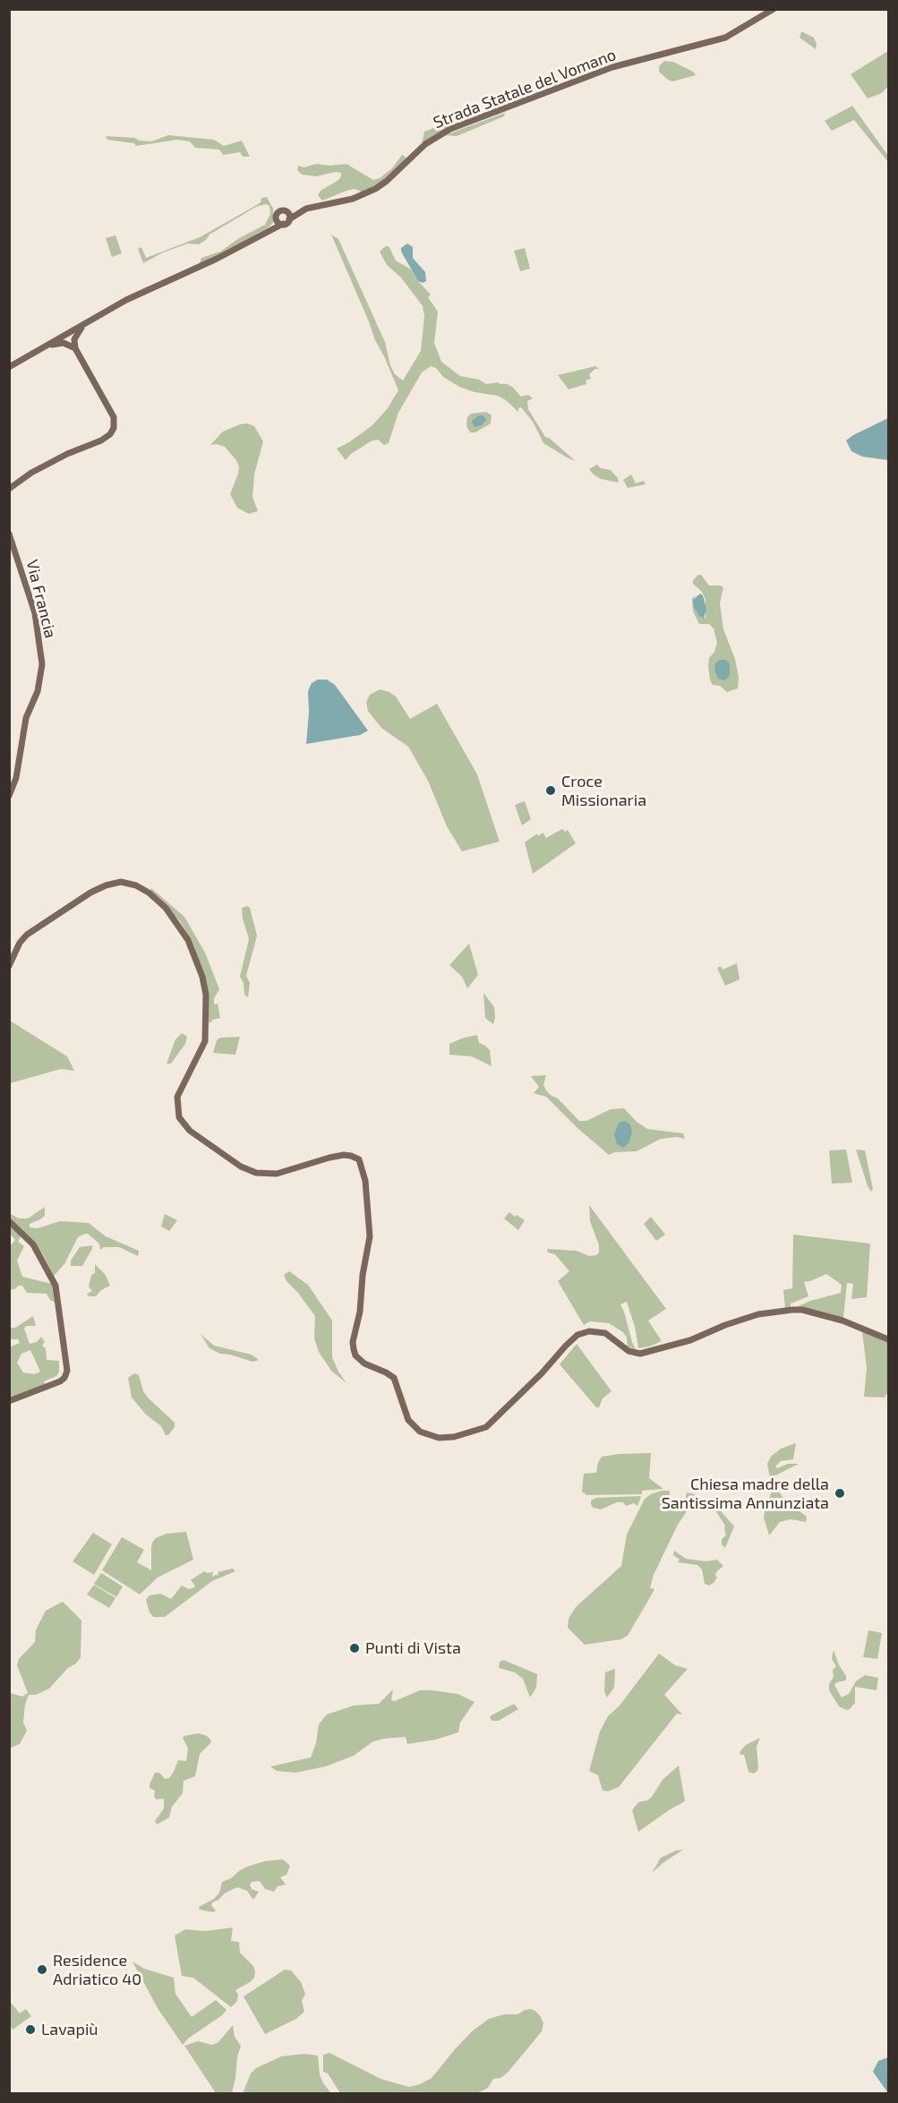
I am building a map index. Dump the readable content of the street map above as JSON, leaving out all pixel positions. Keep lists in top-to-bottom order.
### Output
{
  "streets": {
    "main road": ["Strada Statale del Vomano", "Via Francia"]
  },
  "places": [
    "Croce Missionaria",
    "Chiesa madre della Santissima Annunziata",
    "Punti di Vista",
    "Residence Adriatico 40",
    "Lavapiù"
  ]
}
